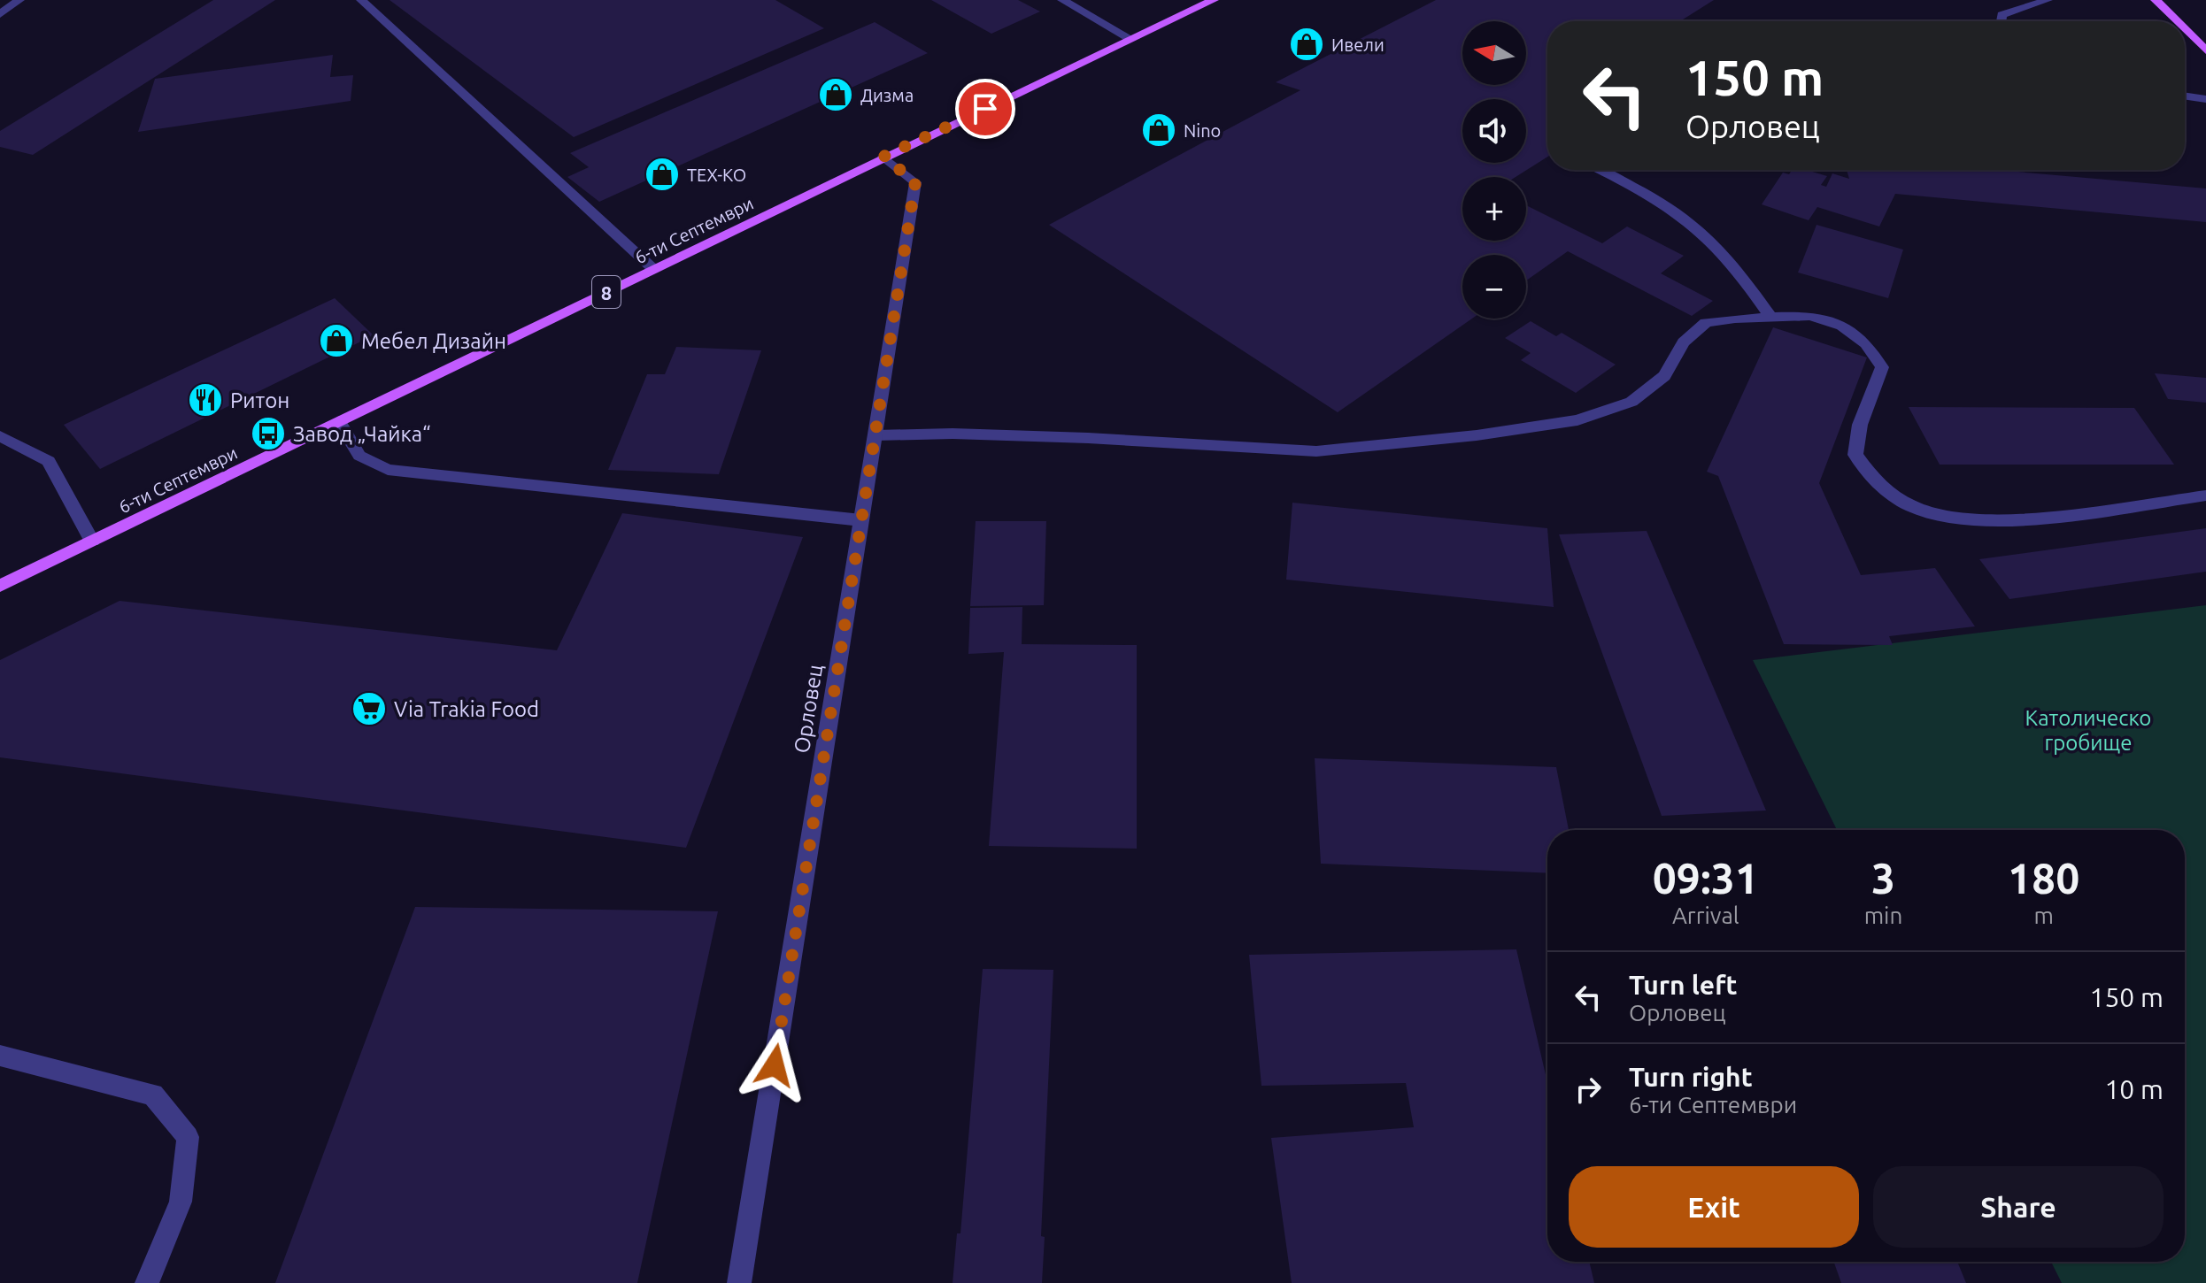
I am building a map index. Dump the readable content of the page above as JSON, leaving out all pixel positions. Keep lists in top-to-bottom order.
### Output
{
  "streets": {
    "main road": ["6-ти Септември", "8"],
    "street": ["Орловец"]
  },
  "crossings": [
    ["6-ти Септември", "Орловец"]
  ],
  "parks": ["Католическо гробище"],
  "places": {
    "shop": [
      "Ивели",
      "Дизма",
      "Nino",
      "ТЕХ-КО",
      "Мебел Дизайн"
    ],
    "restaurant": ["Ритон"],
    "bus stop": ["Завод „Чайка“"],
    "supermarket": ["Via Trakia Food"]
  },
  "north": "left",
  "page": {
    "map_buttons": ["+", "−"],
    "turn": ["150 m", "Орловец"],
    "eta": [
      "09:31",
      "Arrival",
      "3",
      "min",
      "180",
      "m"
    ],
    "list": [
      {
        "name": "Turn left",
        "note": "Орловец",
        "value": "150 m"
      },
      {
        "name": "Turn right",
        "note": "6-ти Септември",
        "value": "10 m"
      }
    ],
    "buttons": ["Exit", "Share"]
  }
}
